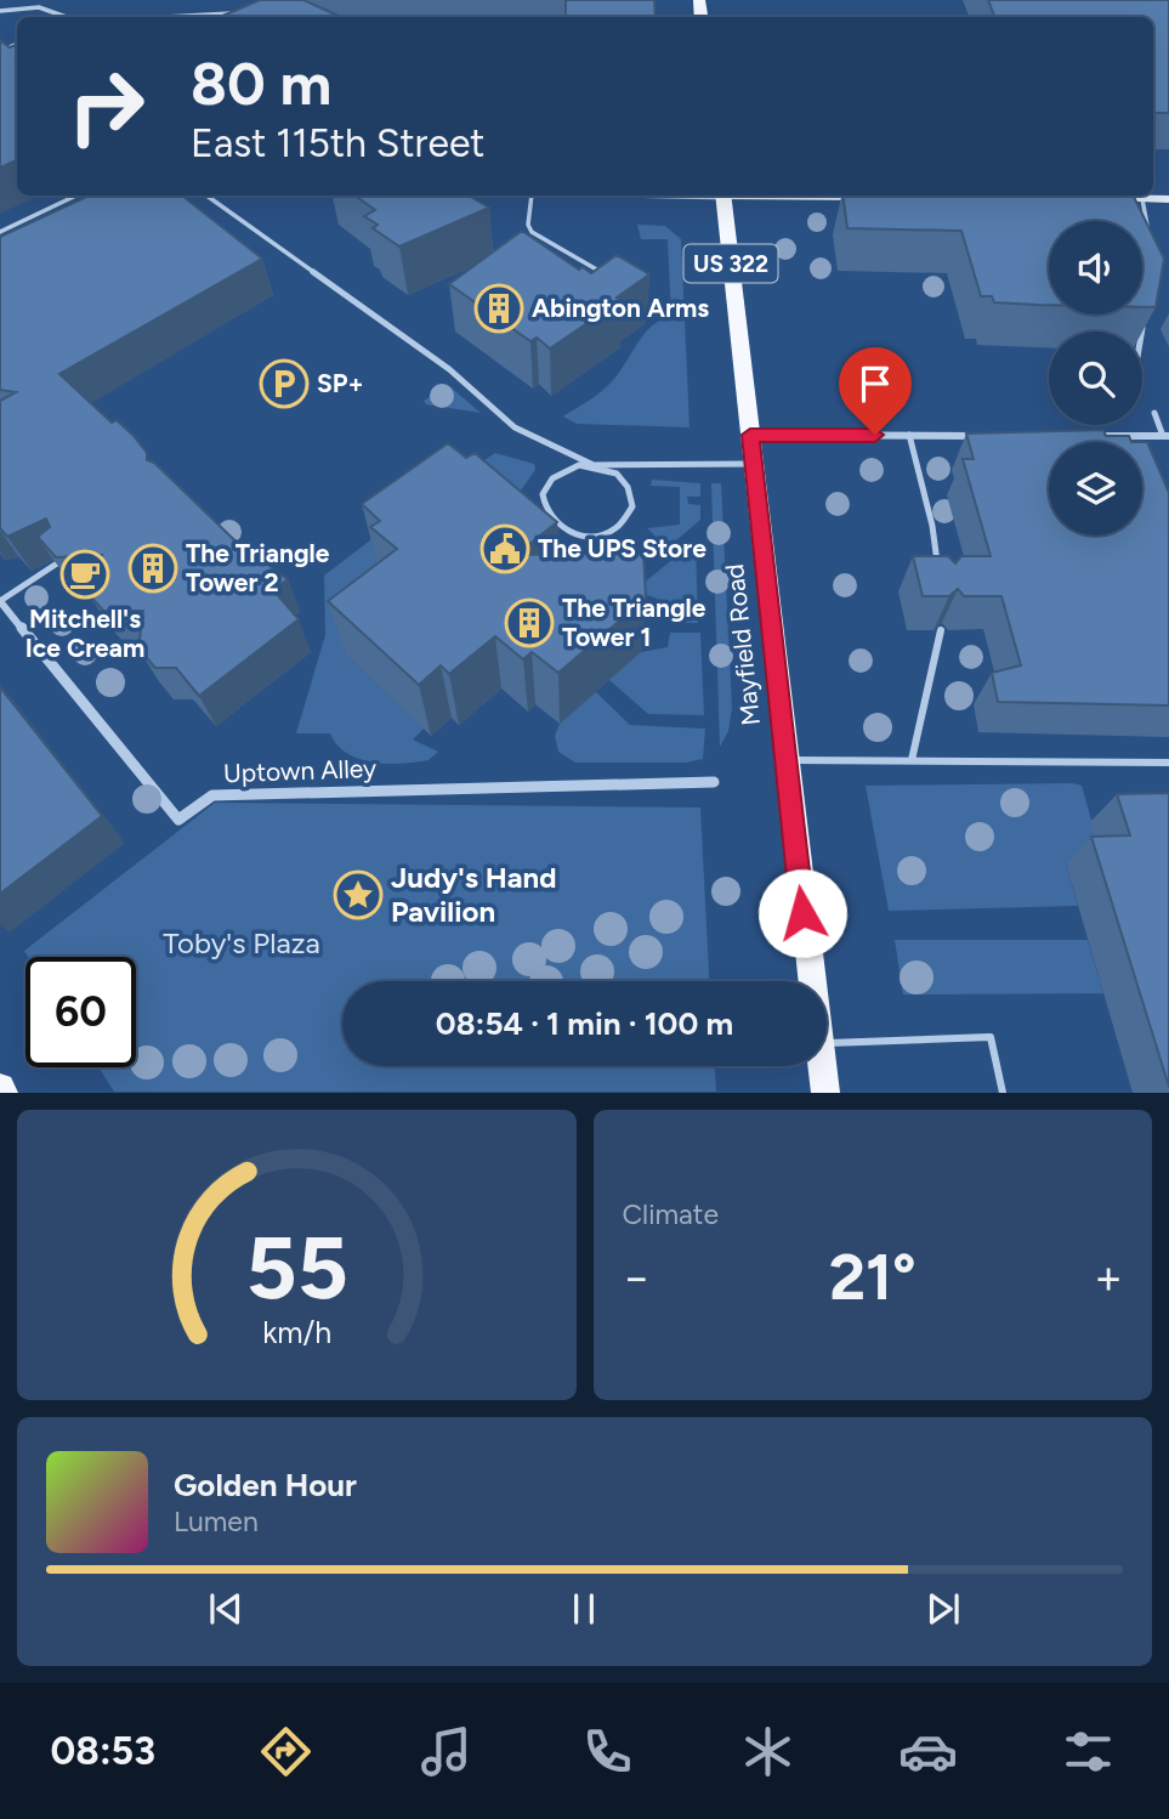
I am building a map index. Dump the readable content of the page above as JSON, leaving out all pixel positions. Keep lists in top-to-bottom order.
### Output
{
  "streets": {
    "main road": ["US 322", "Mayfield Road"],
    "street": ["Uptown Alley"]
  },
  "parks": ["Toby's Plaza"],
  "places": {
    "building": ["Abington Arms", "The Triangle Tower 2", "The Triangle Tower 1"],
    "parking": ["SP+"],
    "public building": ["The UPS Store"],
    "cafe": ["Mitchell's Ice Cream"],
    "place": ["Judy's Hand Pavilion"]
  },
  "page": {
    "turn": ["80 m", "East 115th Street"],
    "limit": "60",
    "trip": "08:54 · 1 min · 100 m",
    "tile": "Climate",
    "heat": ["−", "21°", "+"],
    "song": ["Golden Hour", "Lumen"],
    "tabs": "08:53",
    "gauge": ["55", "km/h"]
  }
}
